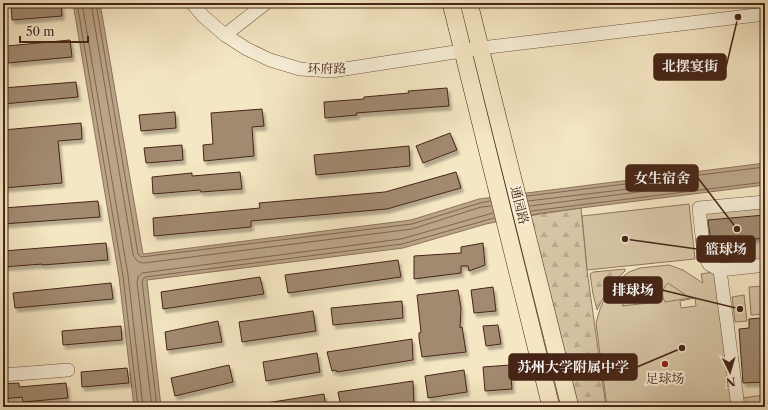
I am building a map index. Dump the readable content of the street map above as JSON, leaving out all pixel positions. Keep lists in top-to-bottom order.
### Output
{
  "streets": {
    "main road": ["通园路"],
    "street": ["环府路"]
  },
  "crossings": [
    ["环府路", "通园路"]
  ],
  "places": [
    "北摆宴街",
    "女生宿舍",
    "篮球场",
    "排球场",
    "苏州大学附属中学",
    "足球场"
  ],
  "scale_bar": "50 m",
  "north": "bottom"
}
